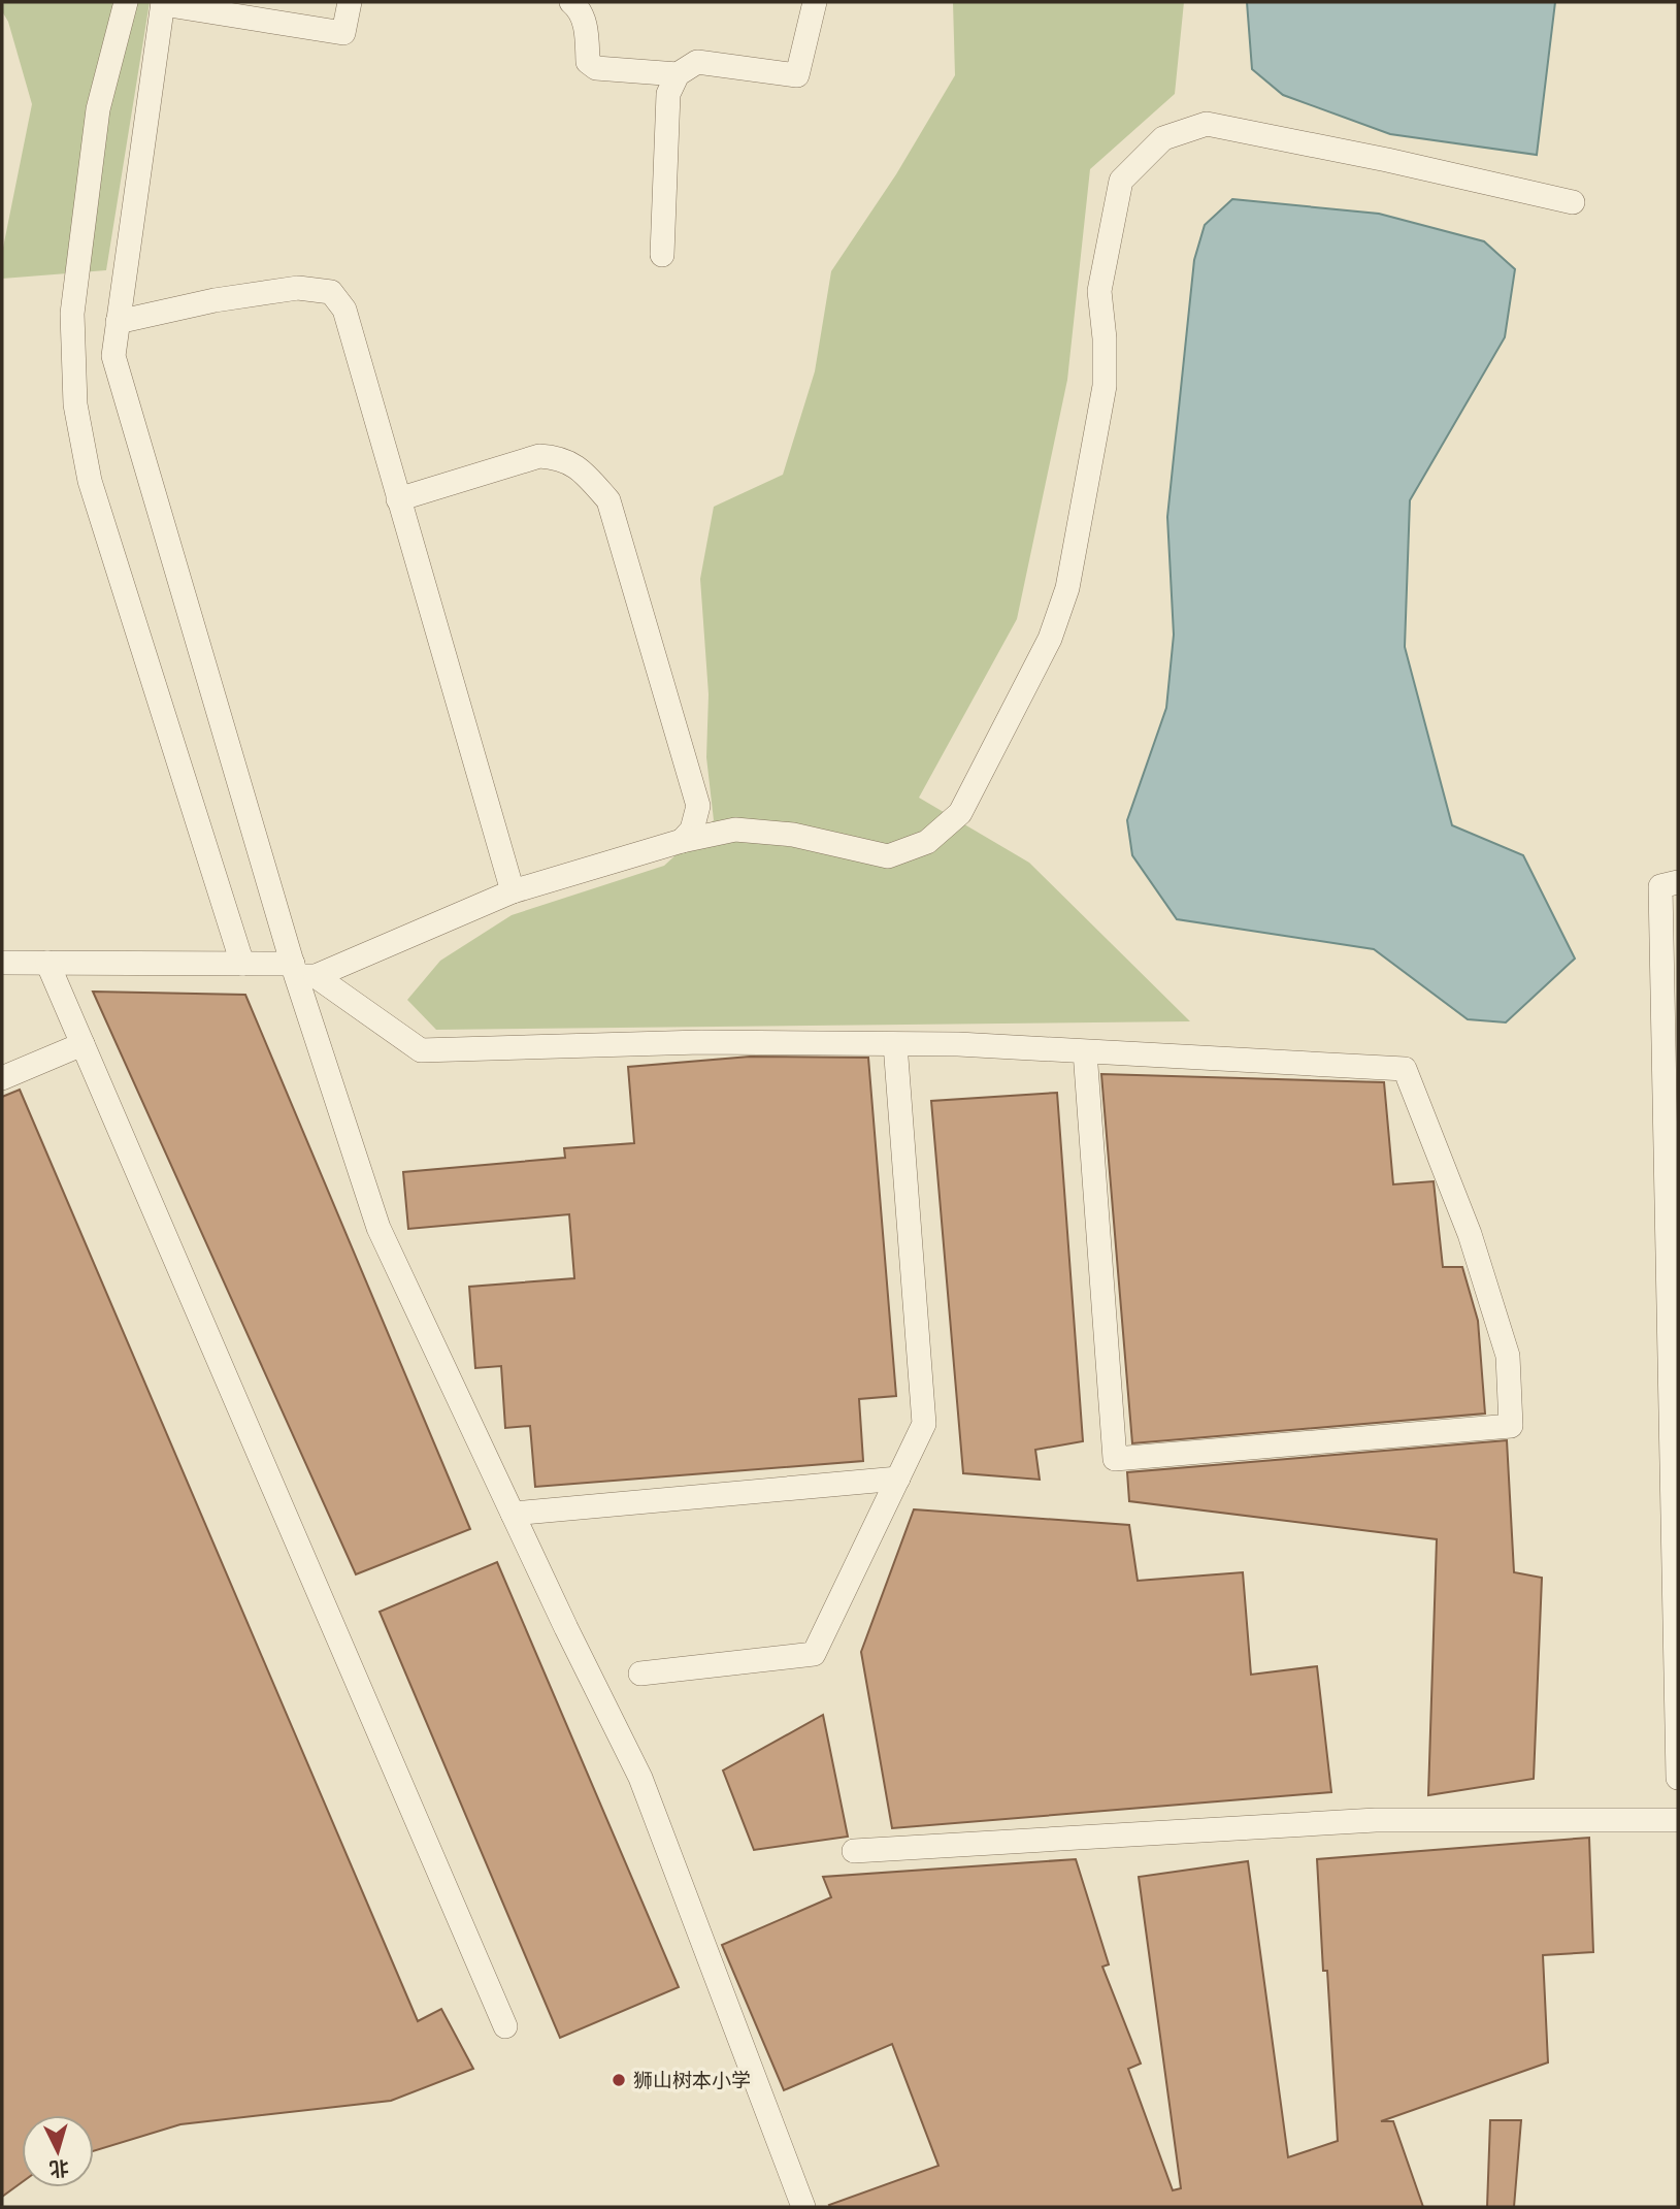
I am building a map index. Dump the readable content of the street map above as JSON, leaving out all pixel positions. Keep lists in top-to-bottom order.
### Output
{
  "places": ["狮山树本小学"],
  "north": "bottom"
}
